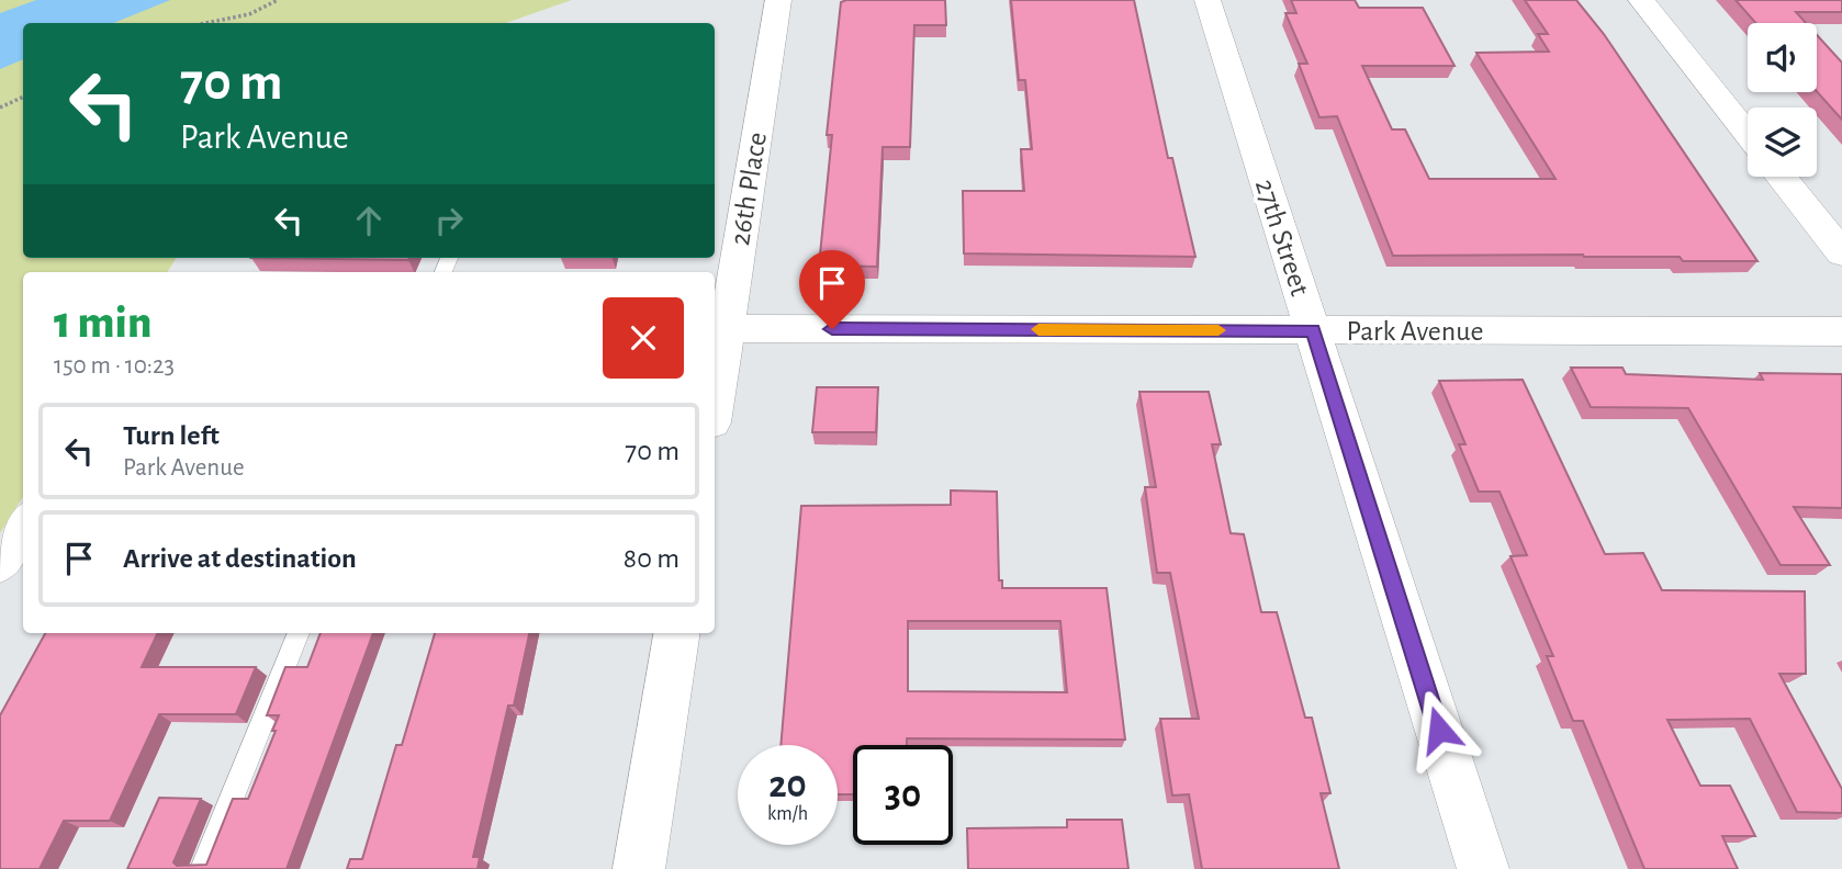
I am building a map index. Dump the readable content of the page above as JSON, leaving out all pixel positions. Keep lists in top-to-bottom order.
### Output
{
  "streets": {
    "street": ["26th Place", "27th Street", "Park Avenue"]
  },
  "crossings": [
    ["26th Place", "Park Avenue"],
    ["27th Street", "Park Avenue"]
  ],
  "page": {
    "turn": ["70 m", "Park Avenue"],
    "heading": ["1 min", "150 m · 10:23"],
    "list": [
      {
        "name": "Turn left",
        "note": "Park Avenue",
        "value": "70 m"
      },
      {
        "name": "Arrive at destination",
        "value": "80 m"
      }
    ],
    "speed": "20 km/h",
    "limit": "30"
  }
}
